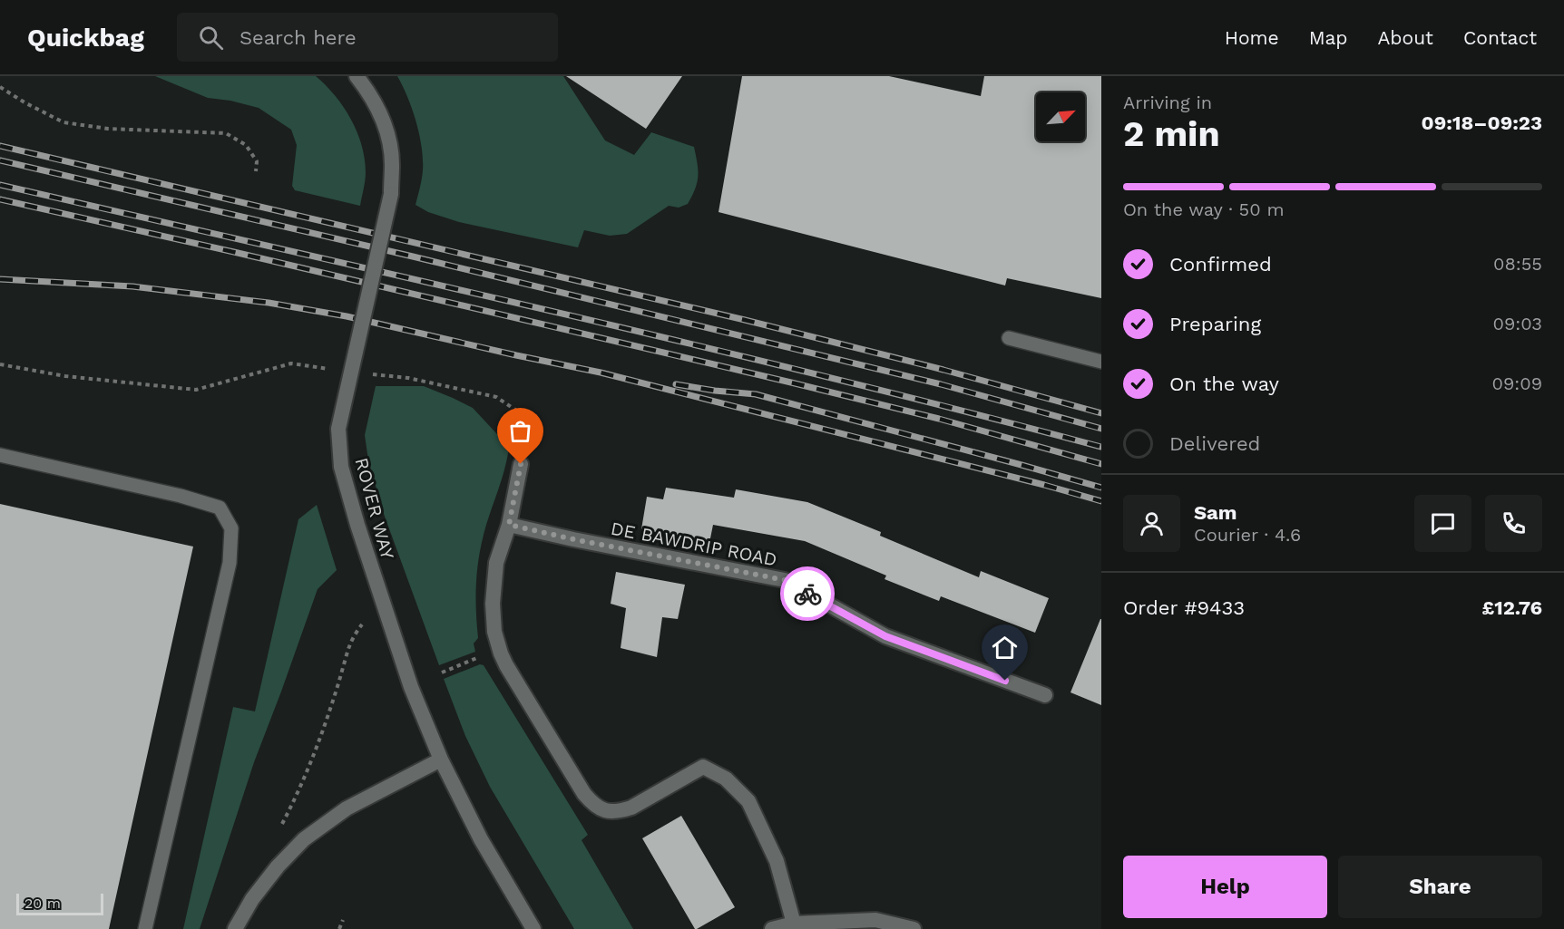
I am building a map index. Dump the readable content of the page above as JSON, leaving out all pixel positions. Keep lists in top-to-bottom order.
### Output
{
  "streets": {
    "street": ["ROVER WAY", "DE BAWDRIP ROAD"]
  },
  "scale_bar": "20 m",
  "north": "top right",
  "page": {
    "header": "Quickbag",
    "search": "Search here",
    "nav": [
      "Home",
      "Map",
      "About",
      "Contact"
    ],
    "heading": ["2 min", "Arriving in", "09:18–09:23"],
    "panel": [
      "Sam",
      "Courier · 4.6",
      "Order #9433",
      "£12.76"
    ],
    "bar": "On the way · 50 m",
    "list": [
      ["Confirmed", "08:55"],
      ["Preparing", "09:03"],
      ["On the way", "09:09"],
      "Delivered"
    ],
    "buttons": ["Help", "Share"],
    "scale": "20 m"
  }
}
